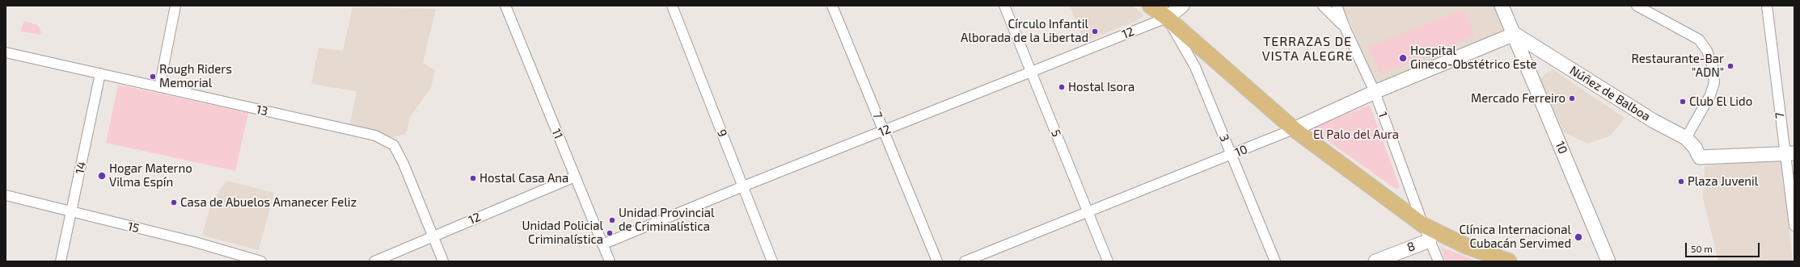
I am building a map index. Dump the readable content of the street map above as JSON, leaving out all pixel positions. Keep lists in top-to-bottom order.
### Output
{
  "streets": {
    "street": [
      "12",
      "Núñez de Balboa",
      "13",
      "1",
      "7",
      "9",
      "5",
      "11",
      "3",
      "10",
      "14",
      "15",
      "8"
    ]
  },
  "crossings": [
    ["12", "13"],
    ["12", "7"],
    ["12", "9"],
    ["12", "5"],
    ["12", "11"],
    ["12", "3"],
    ["Núñez de Balboa", "7"],
    ["Núñez de Balboa", "10"],
    ["13", "14"],
    ["1", "10"],
    ["1", "8"],
    ["5", "10"],
    ["3", "10"],
    ["14", "15"]
  ],
  "districts": ["TERRAZAS DE VISTA ALEGRE"],
  "parks": ["El Palo del Aura"],
  "places": [
    "Círculo Infantil Alborada de la Libertad",
    "Hospital Gineco-Obstétrico Este",
    "Restaurante-Bar \"ADN\"",
    "Rough Riders Memorial",
    "Hostal Isora",
    "Mercado Ferreiro",
    "Club El Lido",
    "Hogar Materno Vilma Espín",
    "Hostal Casa Ana",
    "Plaza Juvenil",
    "Casa de Abuelos Amanecer Feliz",
    "Unidad Provincial de Criminalística",
    "Unidad Policial Criminalística",
    "Clínica Internacional Cubacán Servimed"
  ],
  "scale_bar": "50 m"
}
